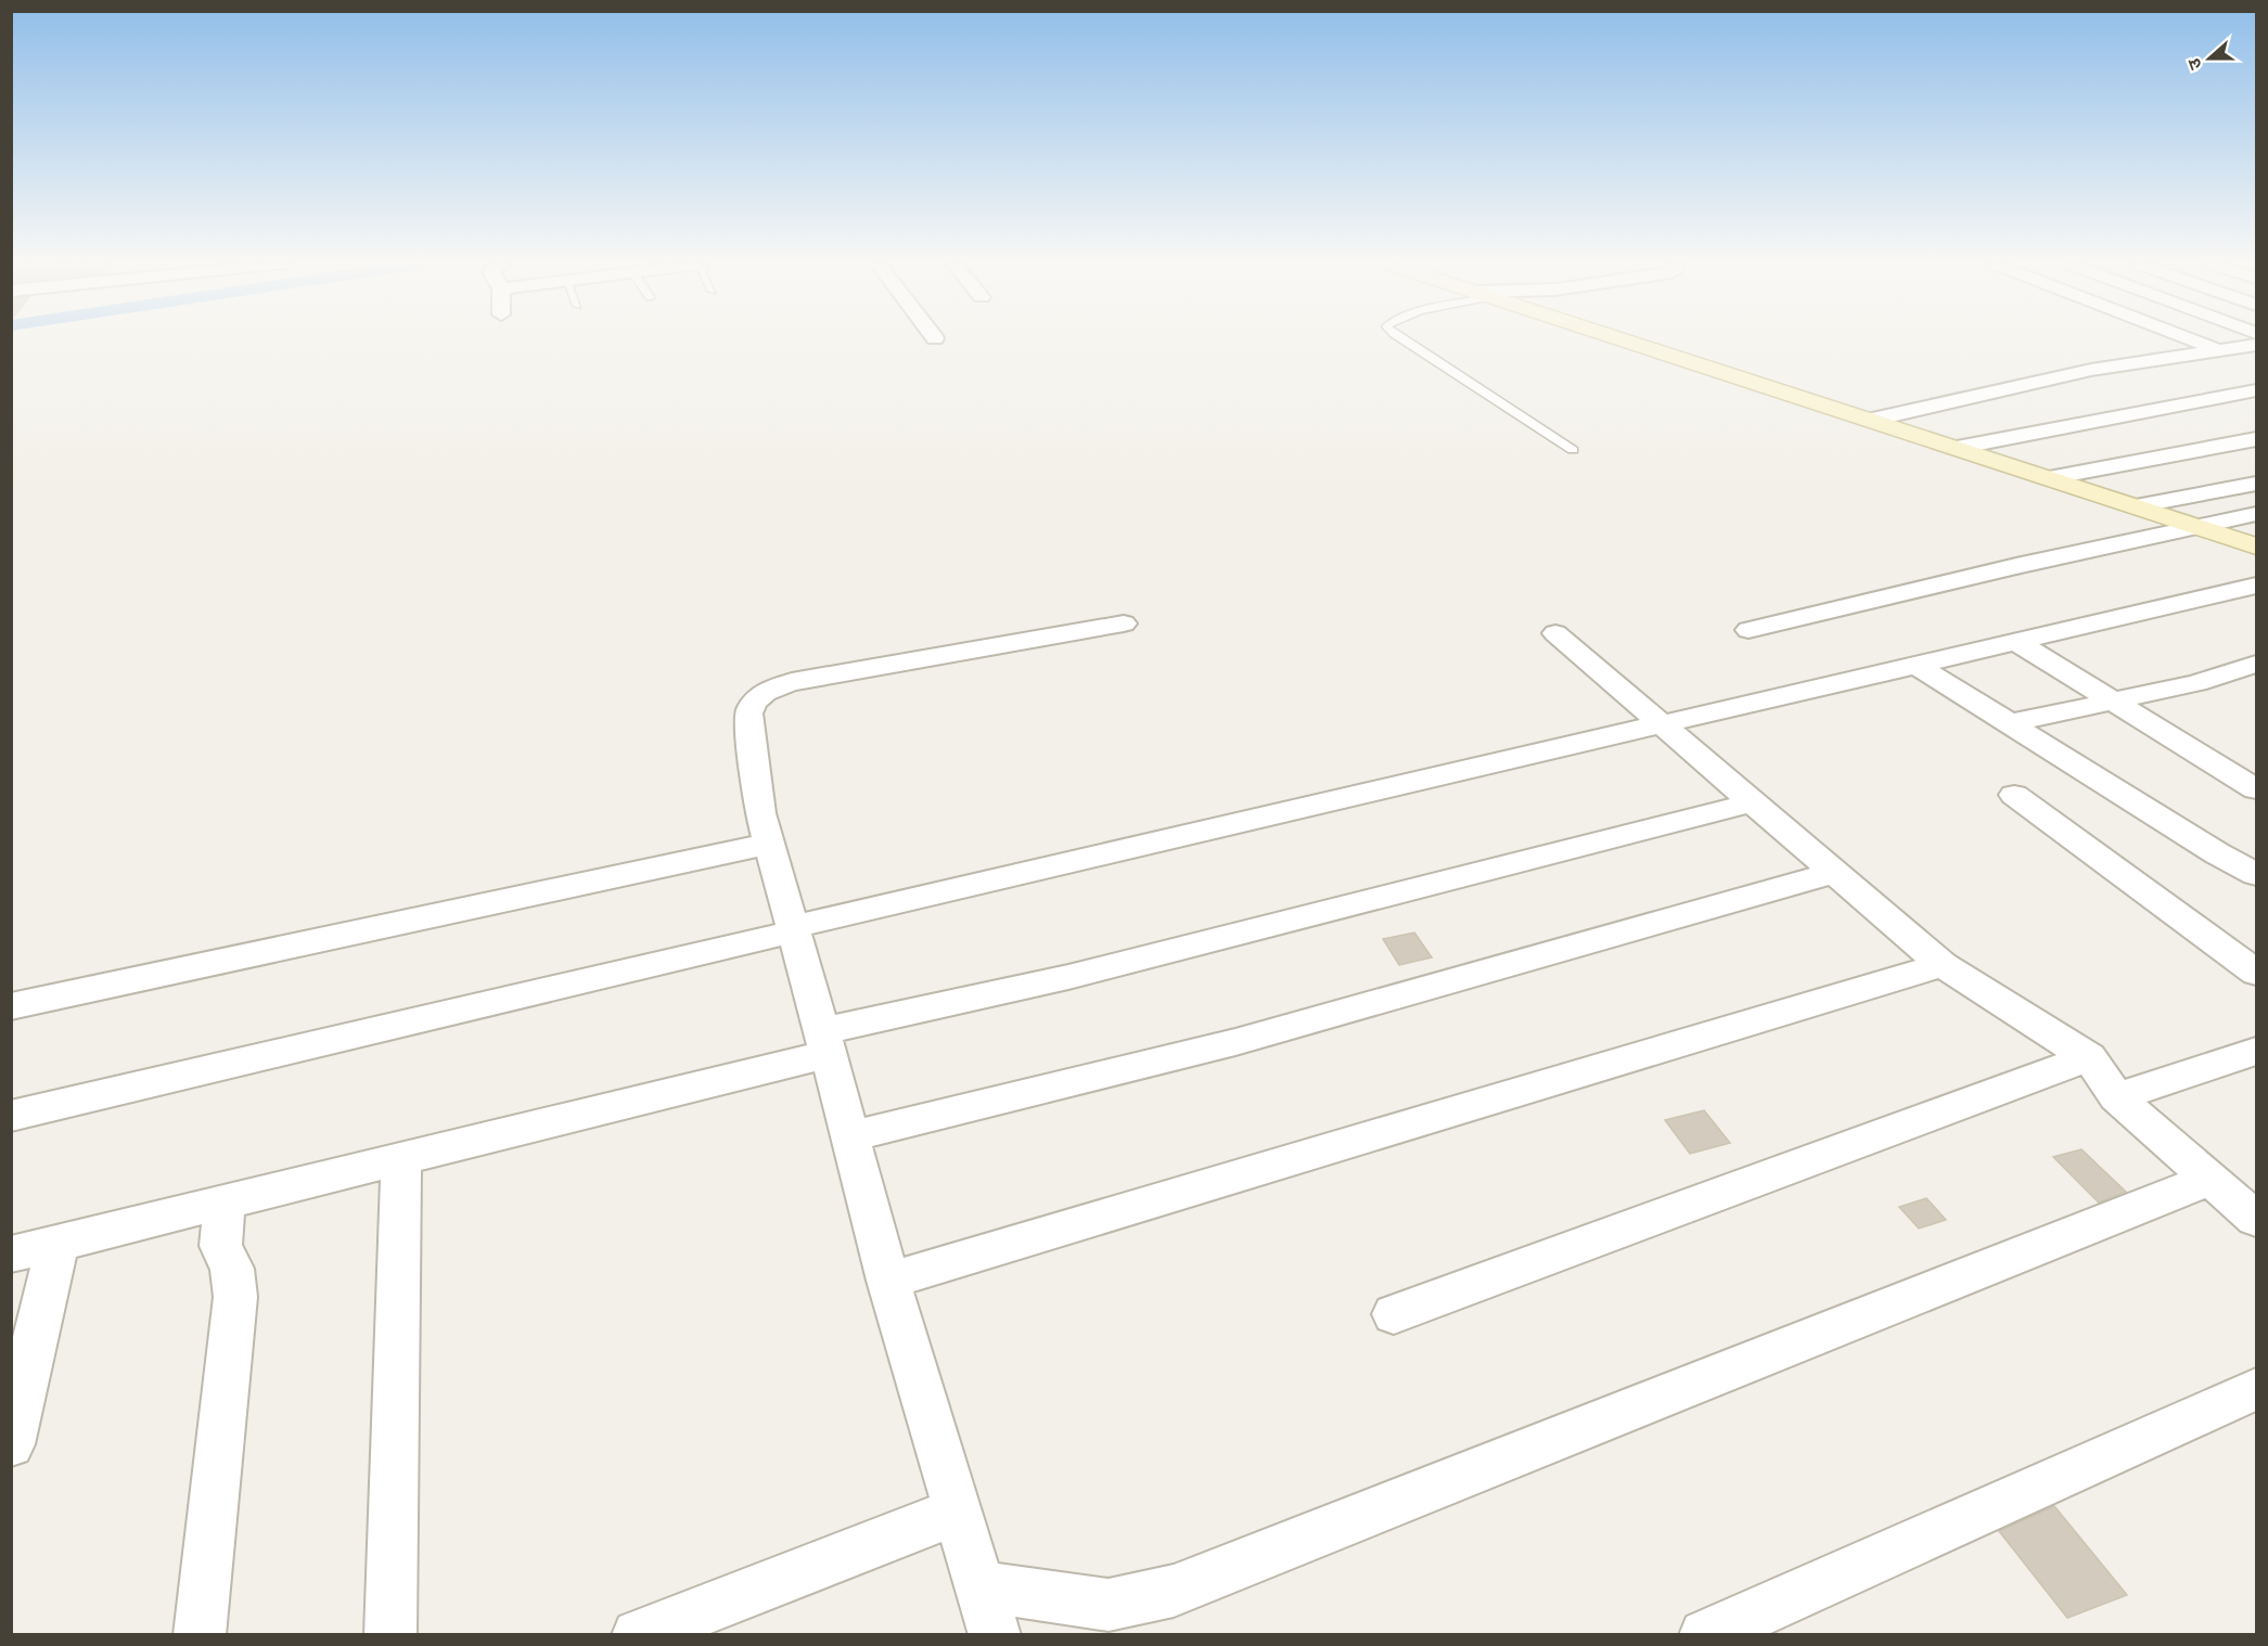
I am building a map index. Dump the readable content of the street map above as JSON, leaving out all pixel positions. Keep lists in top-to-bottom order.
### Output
{
  "north": "left"
}
